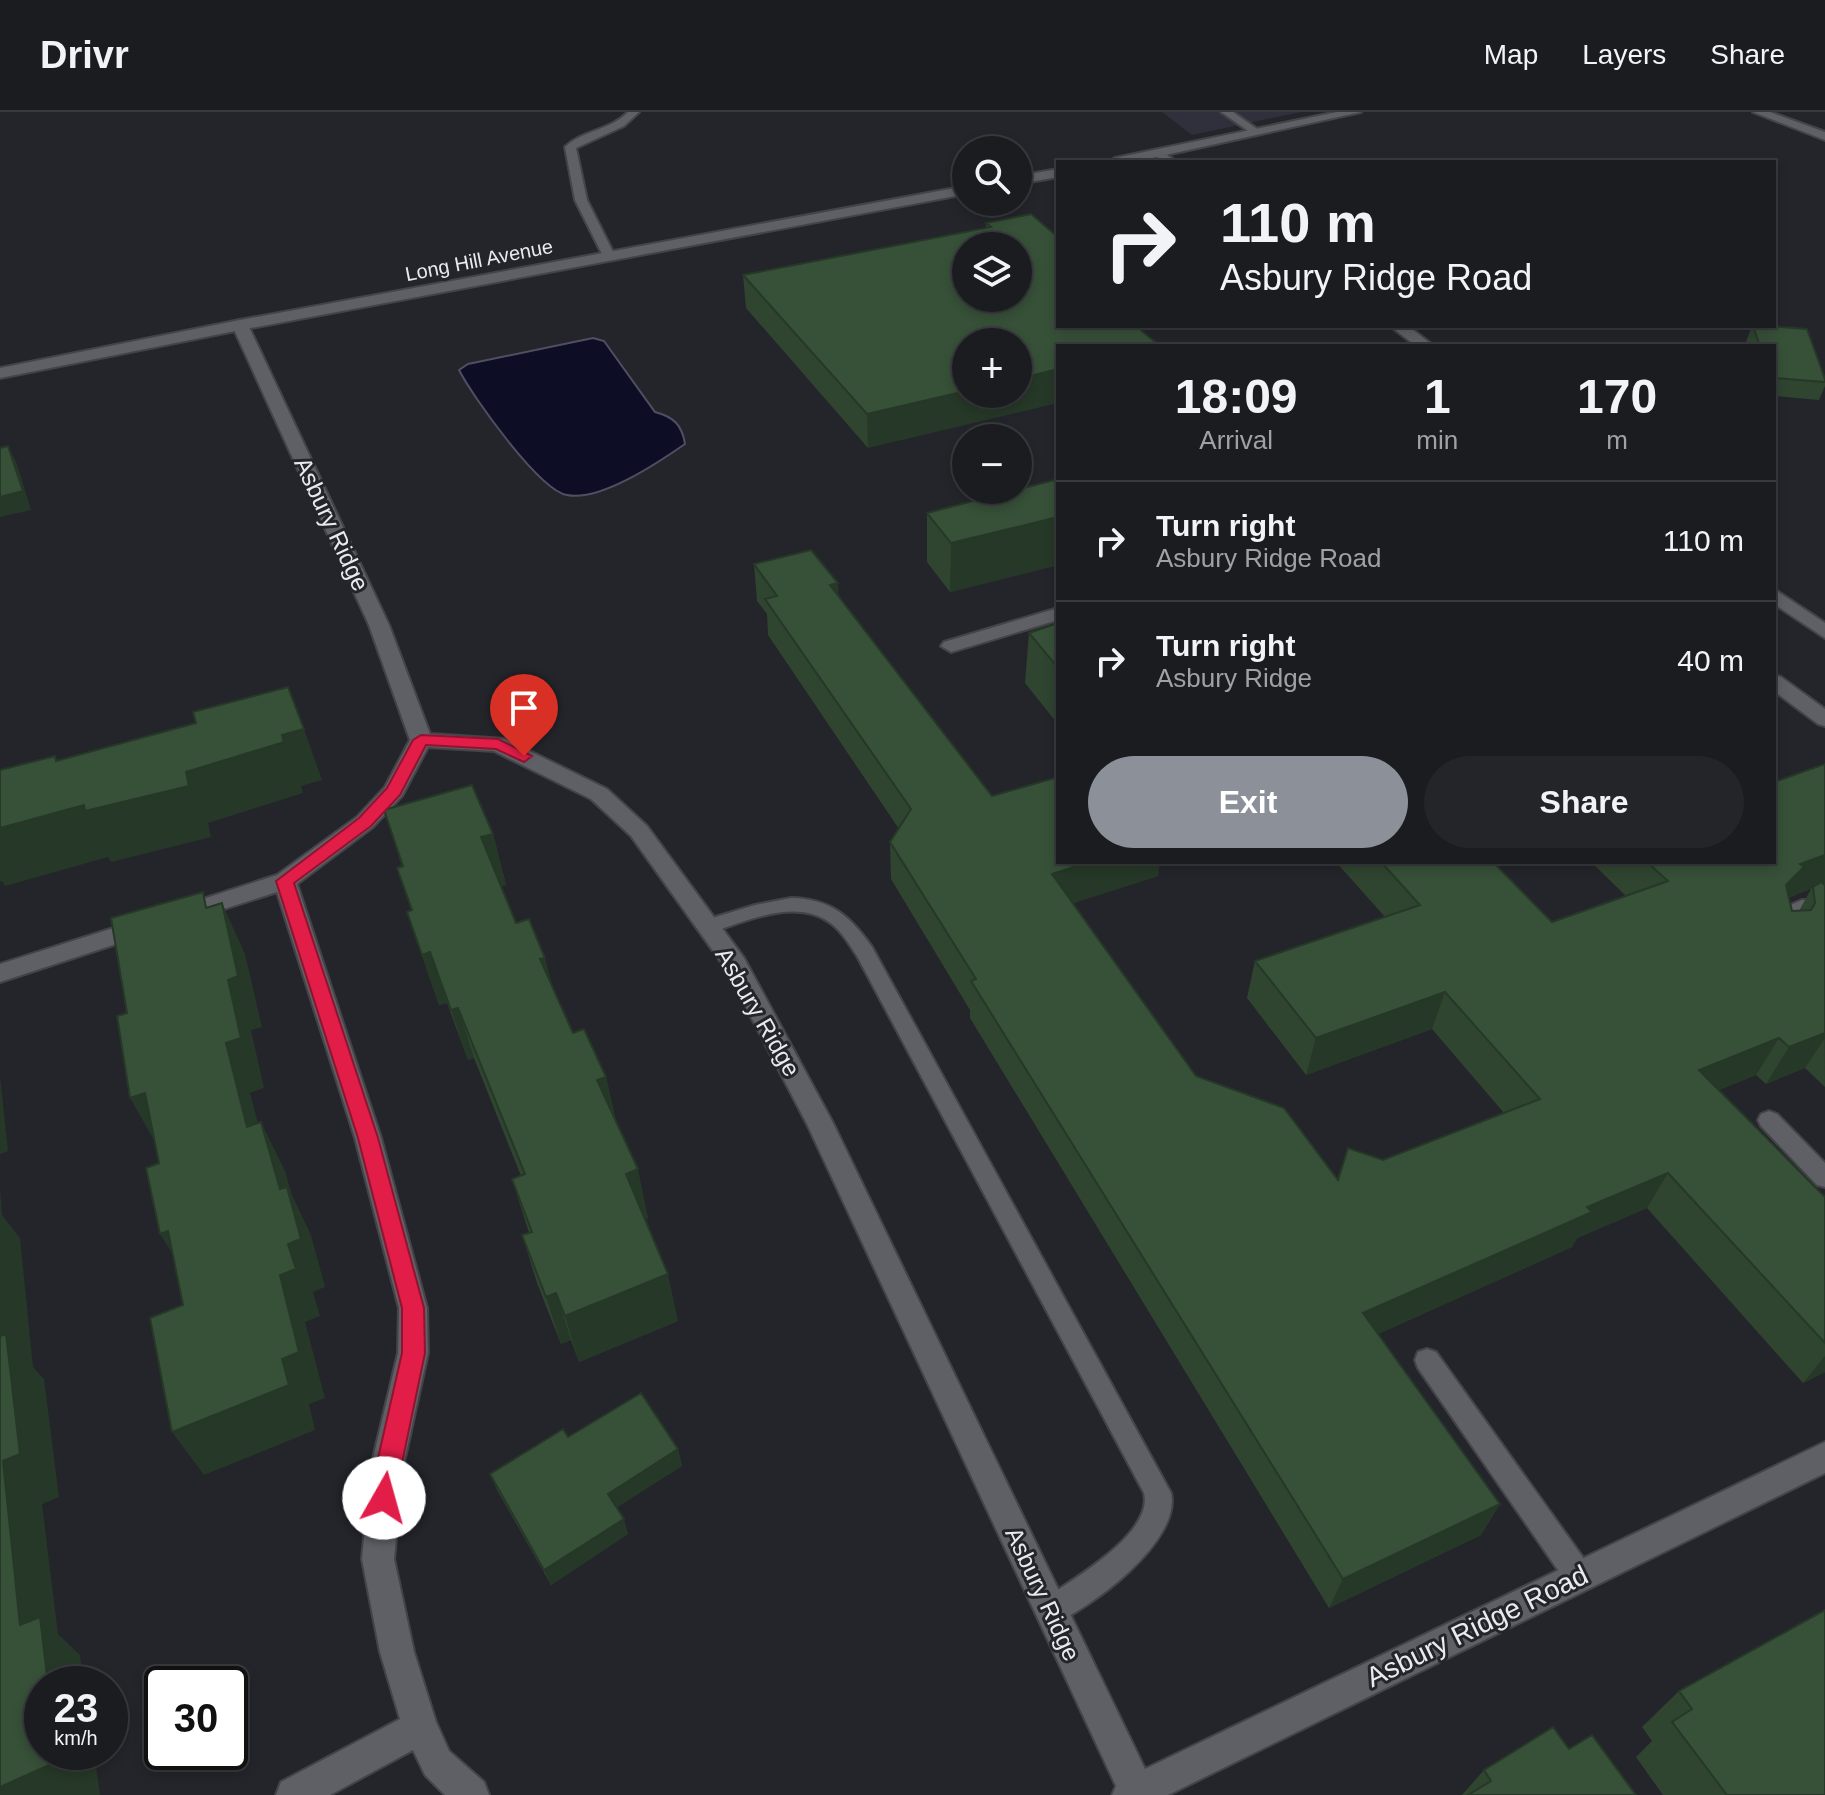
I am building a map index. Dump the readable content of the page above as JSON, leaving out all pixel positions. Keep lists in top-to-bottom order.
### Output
{
  "streets": {
    "street": ["Long Hill Avenue", "Asbury Ridge", "Asbury Ridge Road"]
  },
  "crossings": [
    ["Long Hill Avenue", "Asbury Ridge"],
    ["Asbury Ridge", "Asbury Ridge Road"]
  ],
  "page": {
    "header": "Drivr",
    "nav": ["Map", "Layers", "Share"],
    "map_buttons": ["+", "−"],
    "turn": ["110 m", "Asbury Ridge Road"],
    "eta": [
      "18:09",
      "Arrival",
      "1",
      "min",
      "170",
      "m"
    ],
    "list": [
      {
        "name": "Turn right",
        "note": "Asbury Ridge Road",
        "value": "110 m"
      },
      {
        "name": "Turn right",
        "note": "Asbury Ridge",
        "value": "40 m"
      }
    ],
    "buttons": ["Exit", "Share"],
    "speed": "23 km/h",
    "limit": "30"
  }
}
